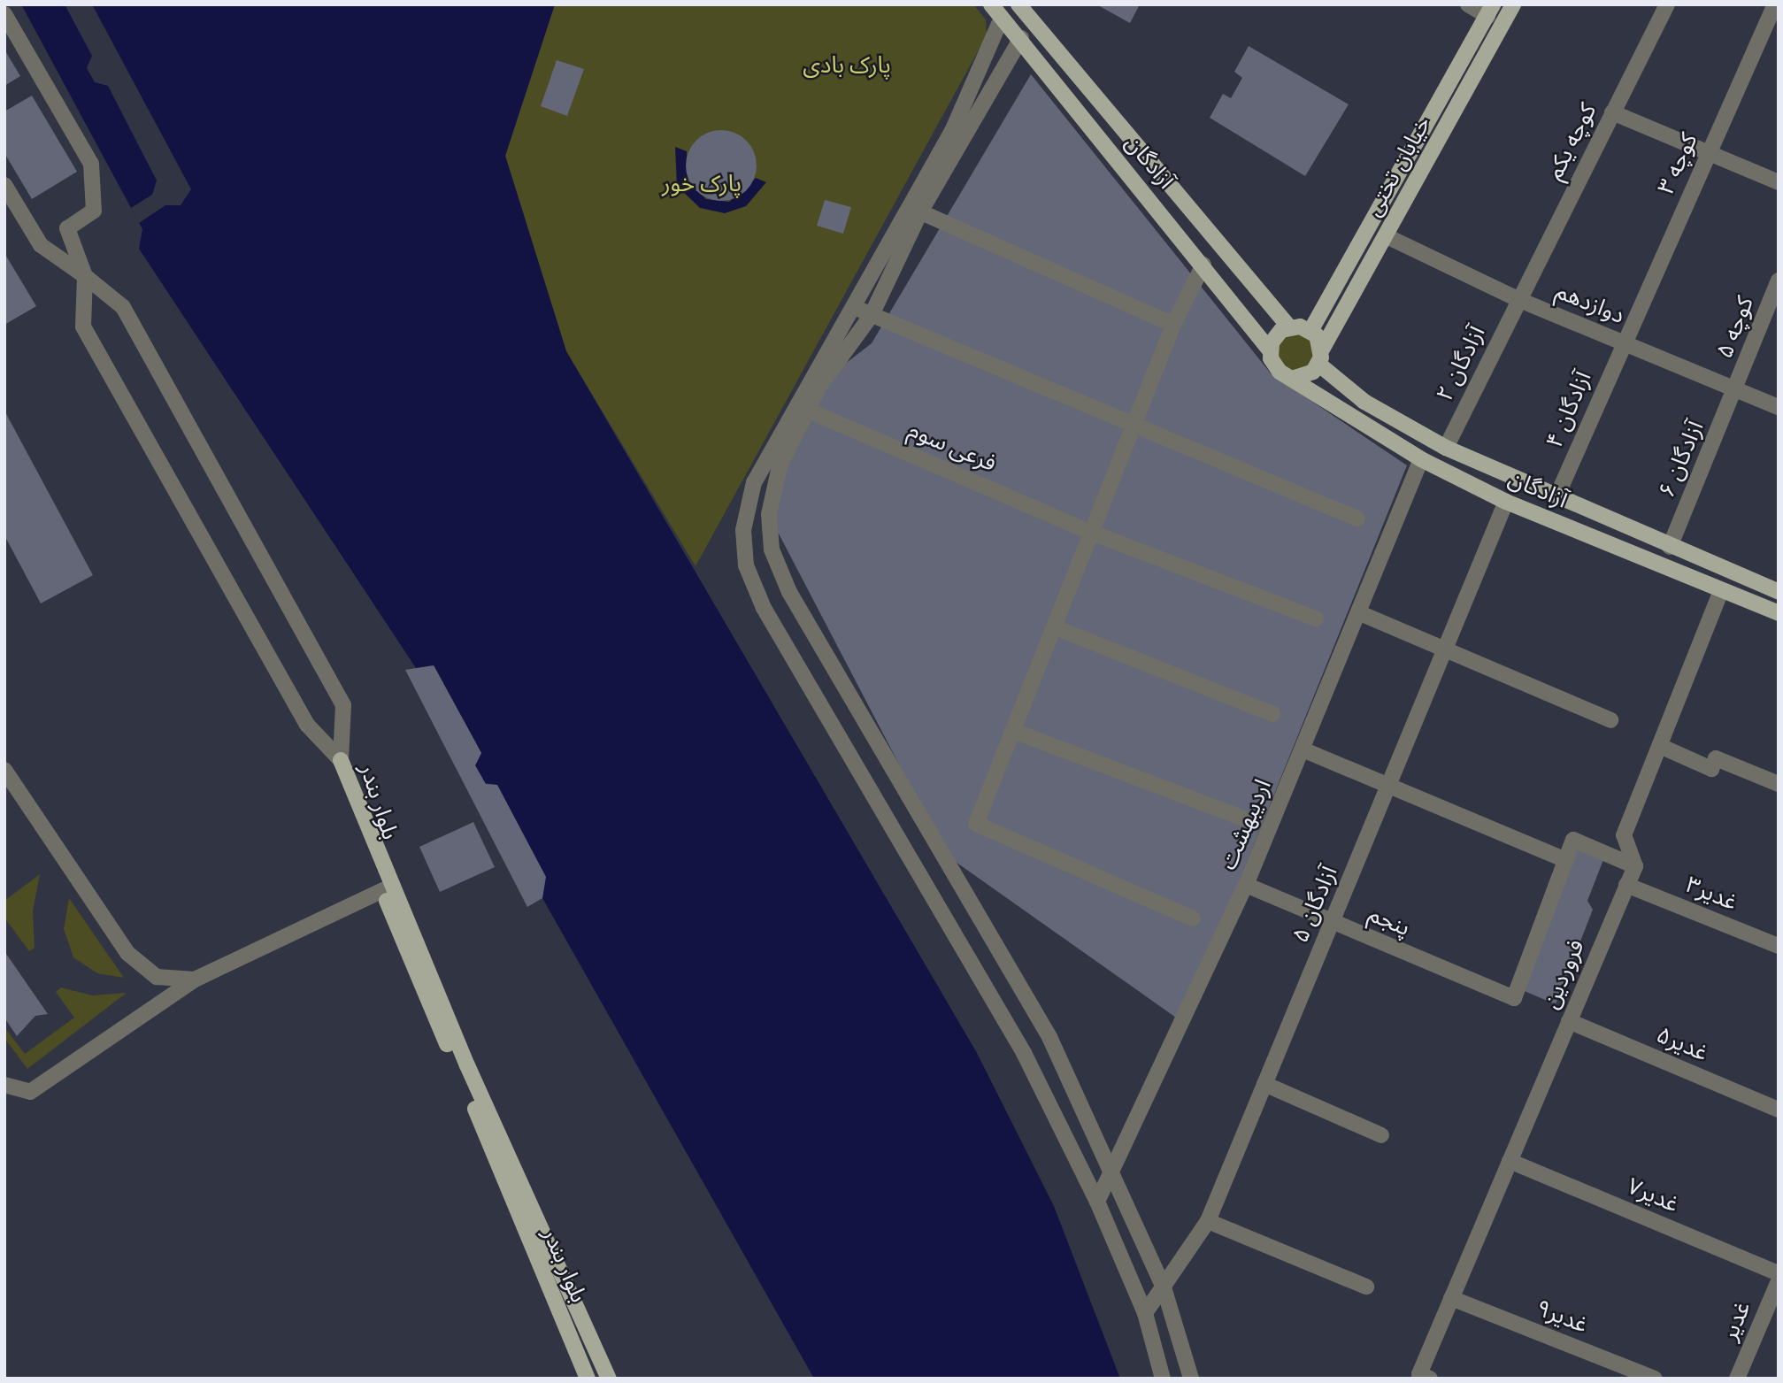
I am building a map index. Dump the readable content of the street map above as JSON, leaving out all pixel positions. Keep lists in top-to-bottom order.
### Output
{
  "streets": {
    "main road": ["آزادگان", "خیابان تختی", "بلوار بندر"],
    "street": [
      "کوچه یکم",
      "کوچه ۳",
      "دوازدهم",
      "کوچه ۵",
      "آزادگان ۲",
      "آزادگان ۴",
      "فرعی سوم",
      "آزادگان ۶",
      "اردیبهشت",
      "غدیر۳",
      "آزادگان ۵",
      "پنجم",
      "فروردین",
      "غدیر۵",
      "غدیر۷",
      "غدیر۹",
      "غدیر"
    ]
  },
  "crossings": [
    ["کوچه یکم", "دوازدهم"],
    ["کوچه یکم", "آزادگان ۲"],
    ["آزادگان", "خیابان تختی"],
    ["آزادگان", "آزادگان ۲"],
    ["آزادگان", "آزادگان ۴"],
    ["آزادگان", "آزادگان ۶"],
    ["آزادگان", "اردیبهشت"],
    ["آزادگان", "آزادگان ۵"],
    ["کوچه ۳", "دوازدهم"],
    ["کوچه ۳", "آزادگان ۴"],
    ["خیابان تختی", "دوازدهم"],
    ["دوازدهم", "کوچه ۵"],
    ["دوازدهم", "آزادگان ۲"],
    ["دوازدهم", "آزادگان ۴"],
    ["دوازدهم", "آزادگان ۶"],
    ["کوچه ۵", "آزادگان ۶"],
    ["اردیبهشت", "پنجم"],
    ["غدیر۳", "فروردین"],
    ["آزادگان ۵", "پنجم"],
    ["فروردین", "غدیر۵"],
    ["فروردین", "غدیر۷"],
    ["فروردین", "غدیر۹"]
  ],
  "parks": ["پارک بادی", "پارک خور"]
}
